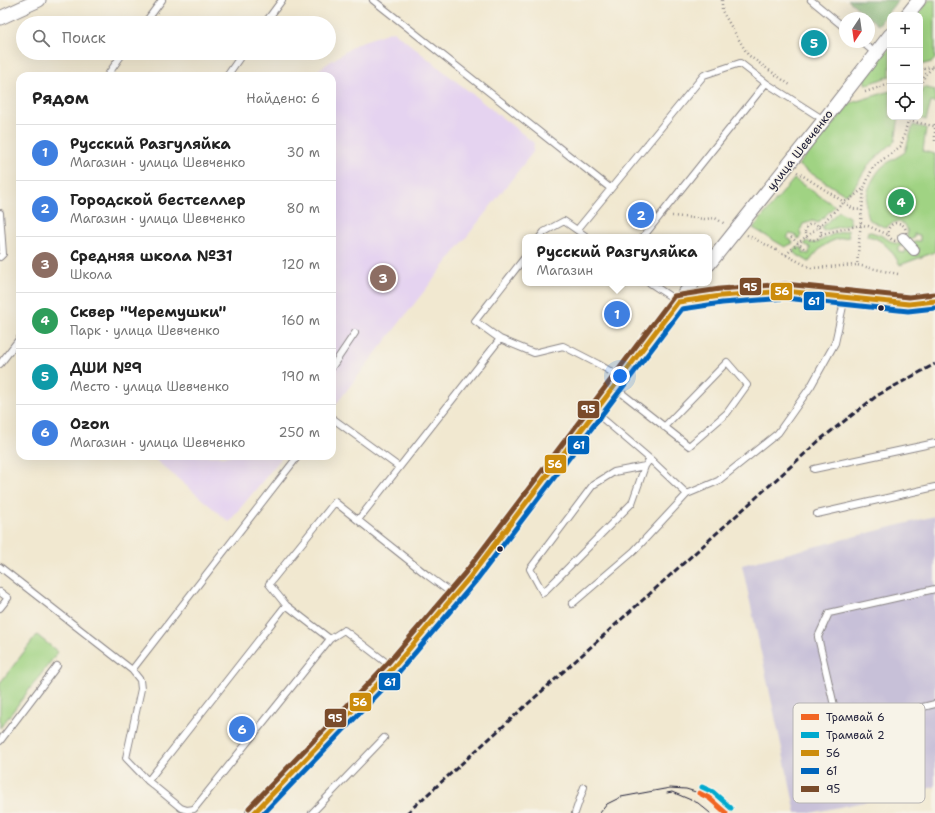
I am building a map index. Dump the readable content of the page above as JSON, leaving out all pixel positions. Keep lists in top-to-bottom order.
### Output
{
  "streets": {
    "street": ["улица Шевченко"]
  },
  "lines": [
    "transit line 95",
    "transit line 56",
    "transit line 61",
    "tram line 2",
    "tram line 6"
  ],
  "legend": [
    "Трамвай 6",
    "Трамвай 2",
    "56",
    "61",
    "95"
  ],
  "north": "bottom",
  "page": {
    "map_buttons": ["+", "−"],
    "search": "Поиск",
    "pins": [
      "5",
      "4",
      "2",
      "3",
      "1",
      "6"
    ],
    "heading": ["Рядом", "Найдено: 6"],
    "list": [
      {
        "mark": "1",
        "name": "Русский Разгуляйка",
        "note": "Магазин · улица Шевченко",
        "value": "30 m"
      },
      {
        "mark": "2",
        "name": "Городской бестселлер",
        "note": "Магазин · улица Шевченко",
        "value": "80 m"
      },
      {
        "mark": "3",
        "name": "Средняя школа №31",
        "note": "Школа",
        "value": "120 m"
      },
      {
        "mark": "4",
        "name": "Сквер \"Черемушки\"",
        "note": "Парк · улица Шевченко",
        "value": "160 m"
      },
      {
        "mark": "5",
        "name": "ДШИ №9",
        "note": "Место · улица Шевченко",
        "value": "190 m"
      },
      {
        "mark": "6",
        "name": "Ozon",
        "note": "Магазин · улица Шевченко",
        "value": "250 m"
      }
    ],
    "popup": ["Русский Разгуляйка", "Магазин"]
  }
}
